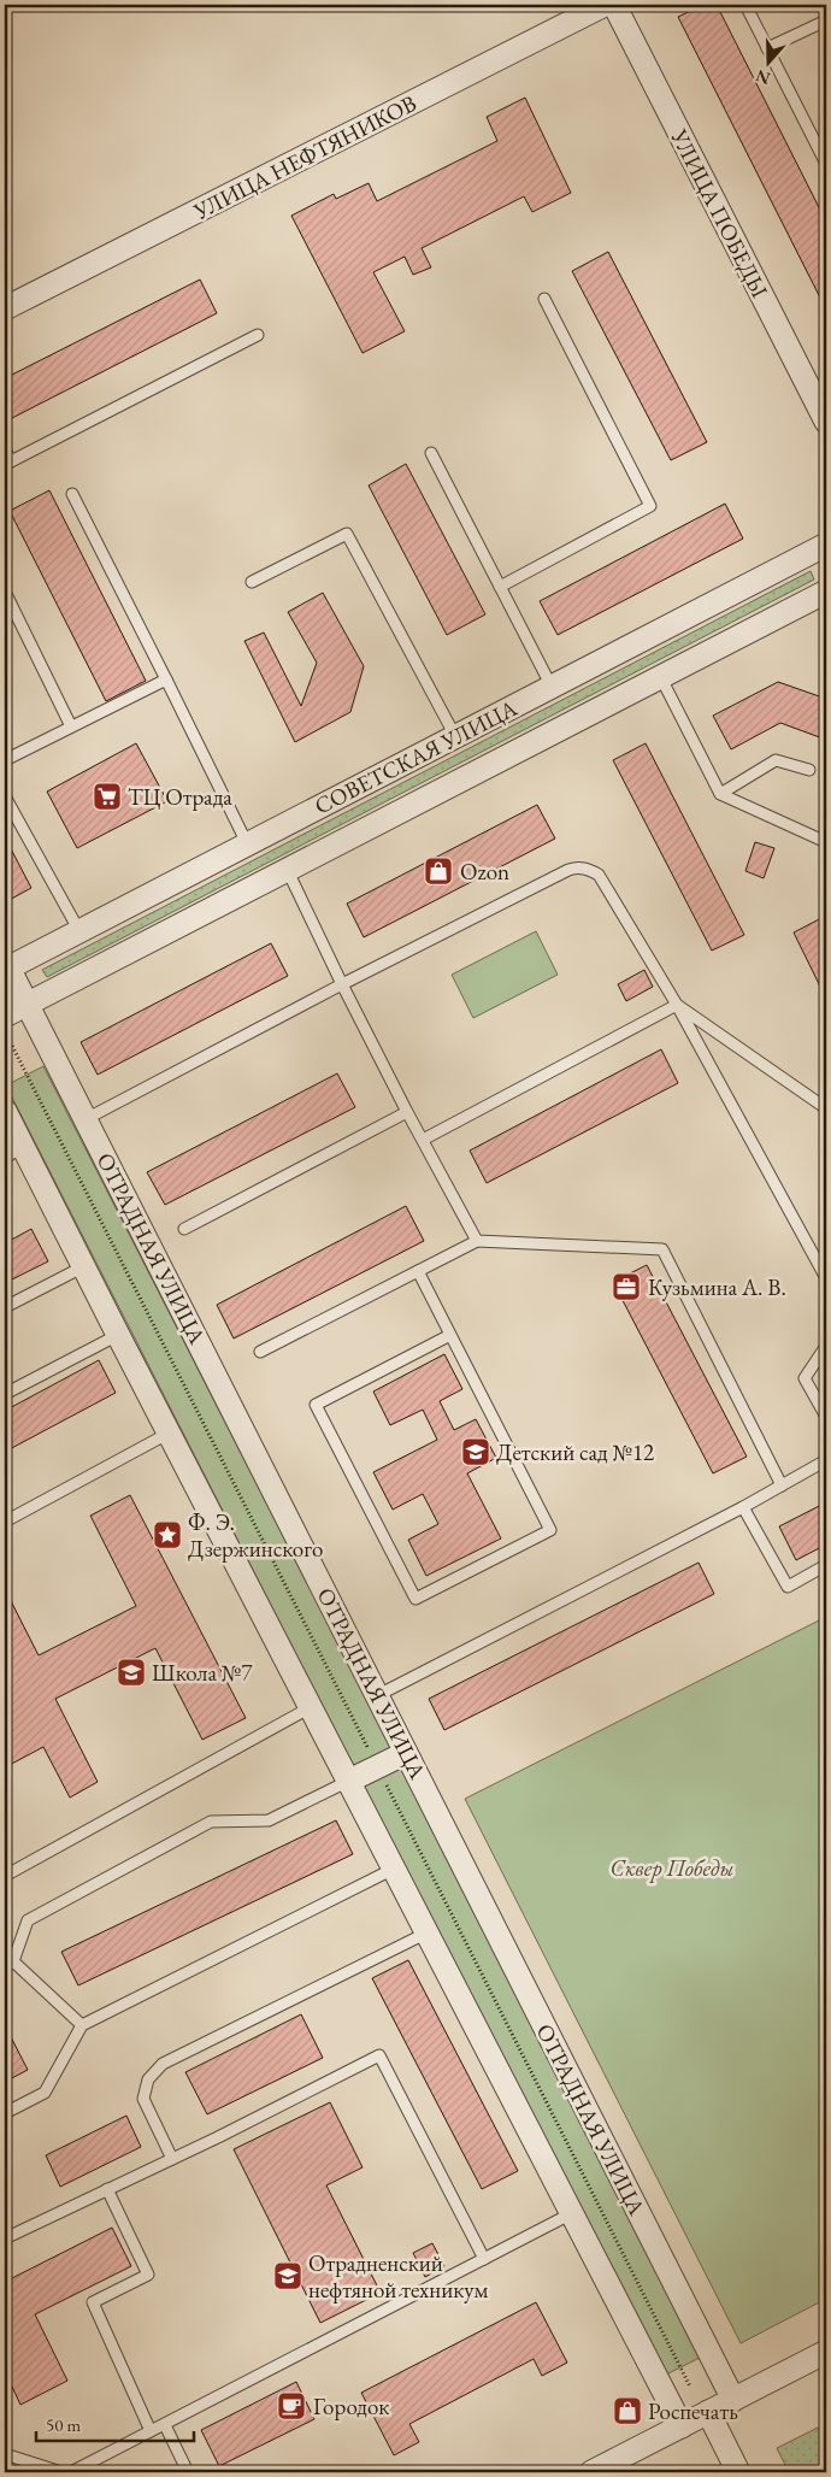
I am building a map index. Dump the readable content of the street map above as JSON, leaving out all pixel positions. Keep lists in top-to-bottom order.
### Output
{
  "streets": {
    "street": [
      "УЛИЦА НЕФТЯНИКОВ",
      "УЛИЦА ПОБЕДЫ",
      "СОВЕТСКАЯ УЛИЦА",
      "ОТРАДНАЯ УЛИЦА"
    ]
  },
  "crossings": [
    ["СОВЕТСКАЯ УЛИЦА", "ОТРАДНАЯ УЛИЦА"]
  ],
  "parks": ["Сквер Победы"],
  "places": {
    "supermarket": ["ТЦ Отрада"],
    "shop": ["Ozon", "Роспечать"],
    "office": ["Кузьмина А. В."],
    "school or university": ["Детский сад №12", "Школа №7", "Отрадненский нефтяной техникум"],
    "place": ["Ф. Э. Дзержинского"],
    "cafe": ["Городок"]
  },
  "scale_bar": "50 m",
  "north": "bottom"
}
